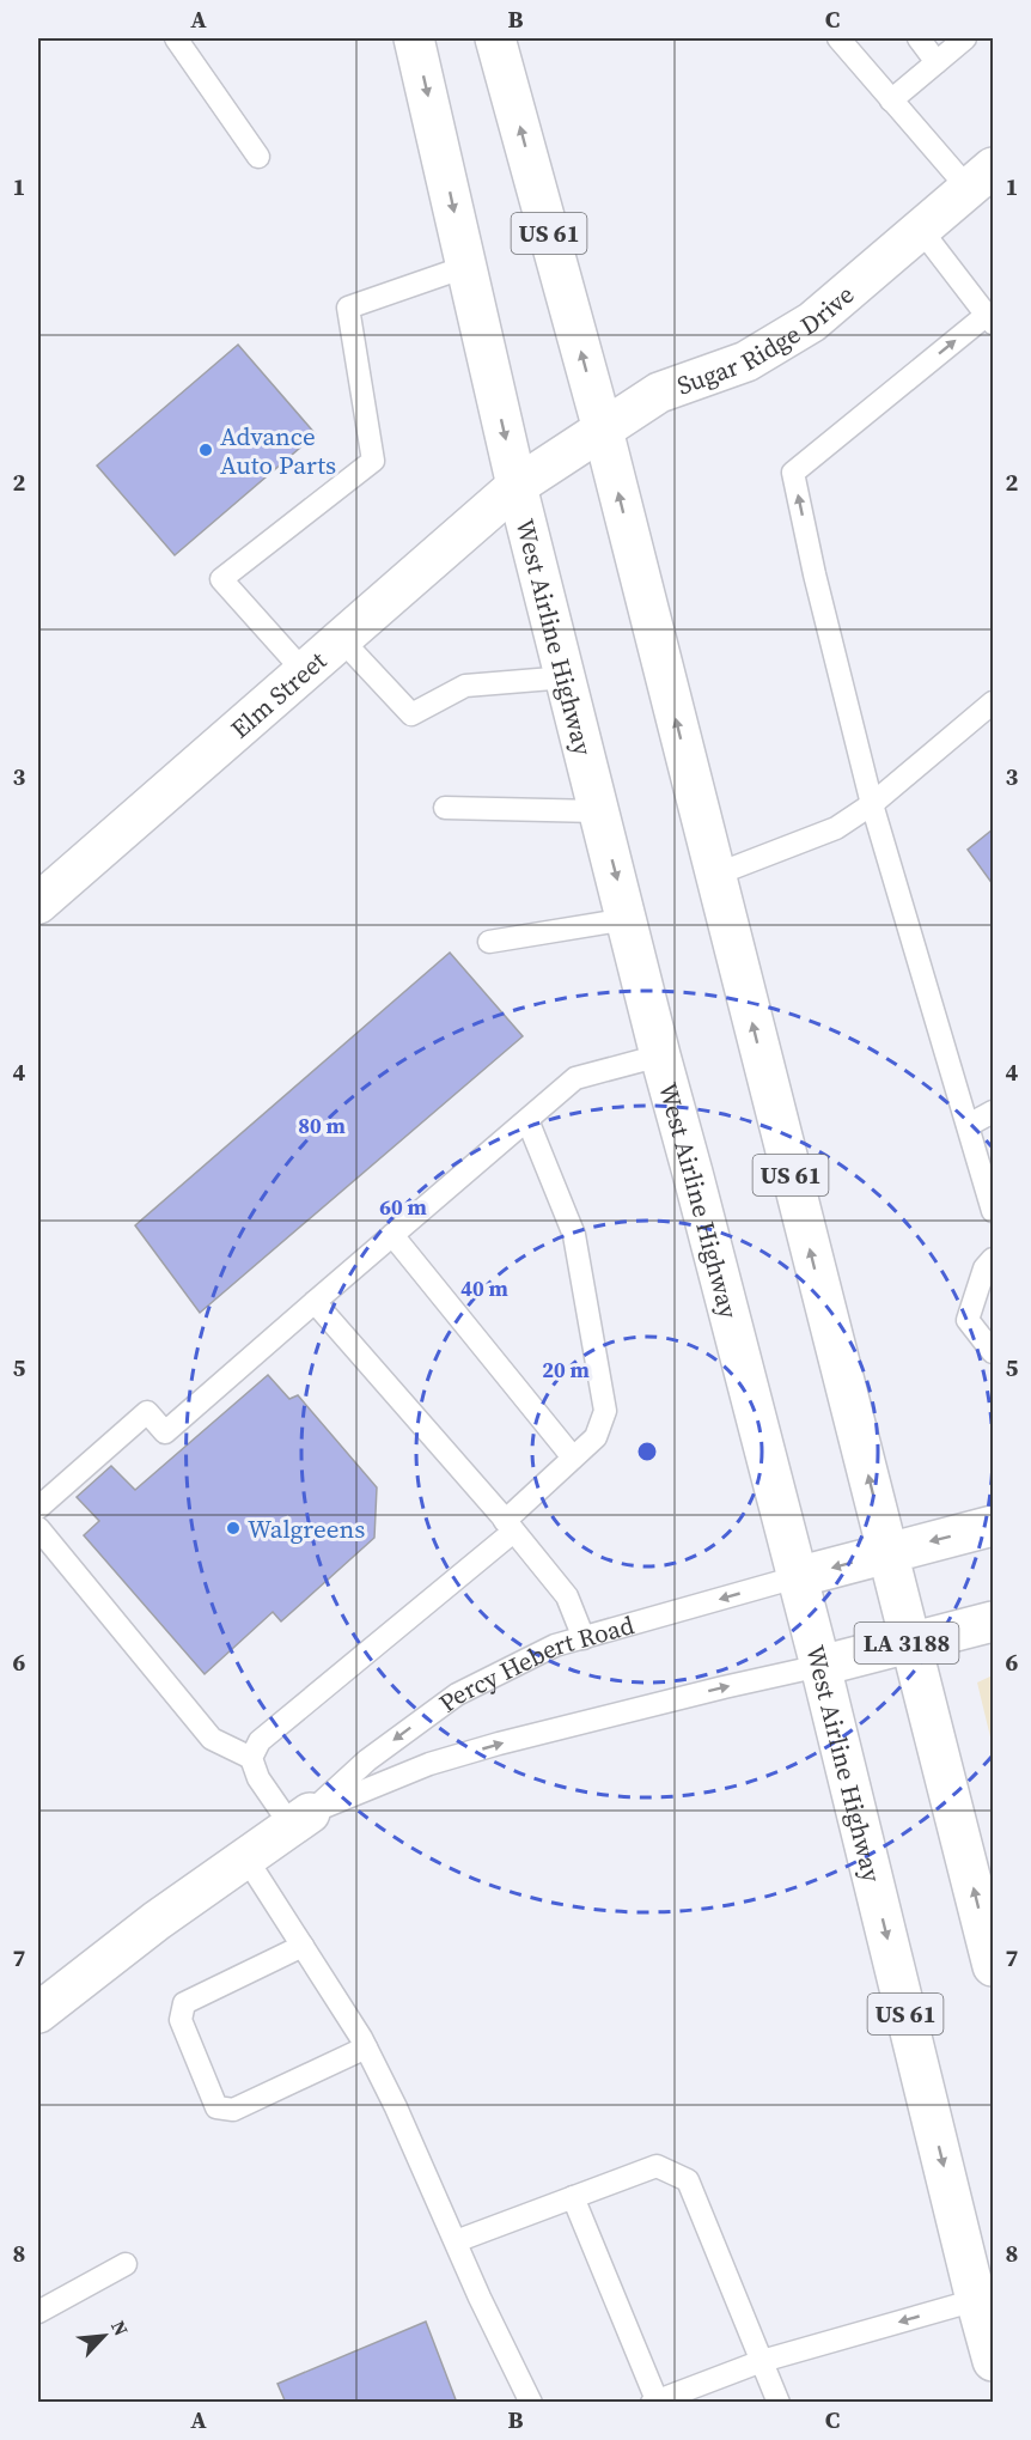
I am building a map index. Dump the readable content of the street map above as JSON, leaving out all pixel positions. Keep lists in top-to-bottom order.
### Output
{
  "streets": {
    "main road": [
      "US 61",
      "Sugar Ridge Drive",
      "West Airline Highway",
      "Elm Street",
      "LA 3188",
      "Percy Hebert Road"
    ]
  },
  "crossings": [
    ["US 61", "Sugar Ridge Drive"],
    ["US 61", "LA 3188"],
    ["Sugar Ridge Drive", "West Airline Highway"],
    ["Sugar Ridge Drive", "Elm Street"],
    ["West Airline Highway", "Elm Street"],
    ["West Airline Highway", "LA 3188"],
    ["West Airline Highway", "Percy Hebert Road"],
    ["LA 3188", "Percy Hebert Road"]
  ],
  "places": ["Advance Auto Parts", "Walgreens"],
  "north": "top right",
  "grid": {
    "columns": ["A", "B", "C"],
    "rows": [
      "1",
      "2",
      "3",
      "4",
      "5",
      "6",
      "7",
      "8"
    ]
  },
  "rings": [
    "80 m",
    "60 m",
    "40 m",
    "20 m"
  ]
}
